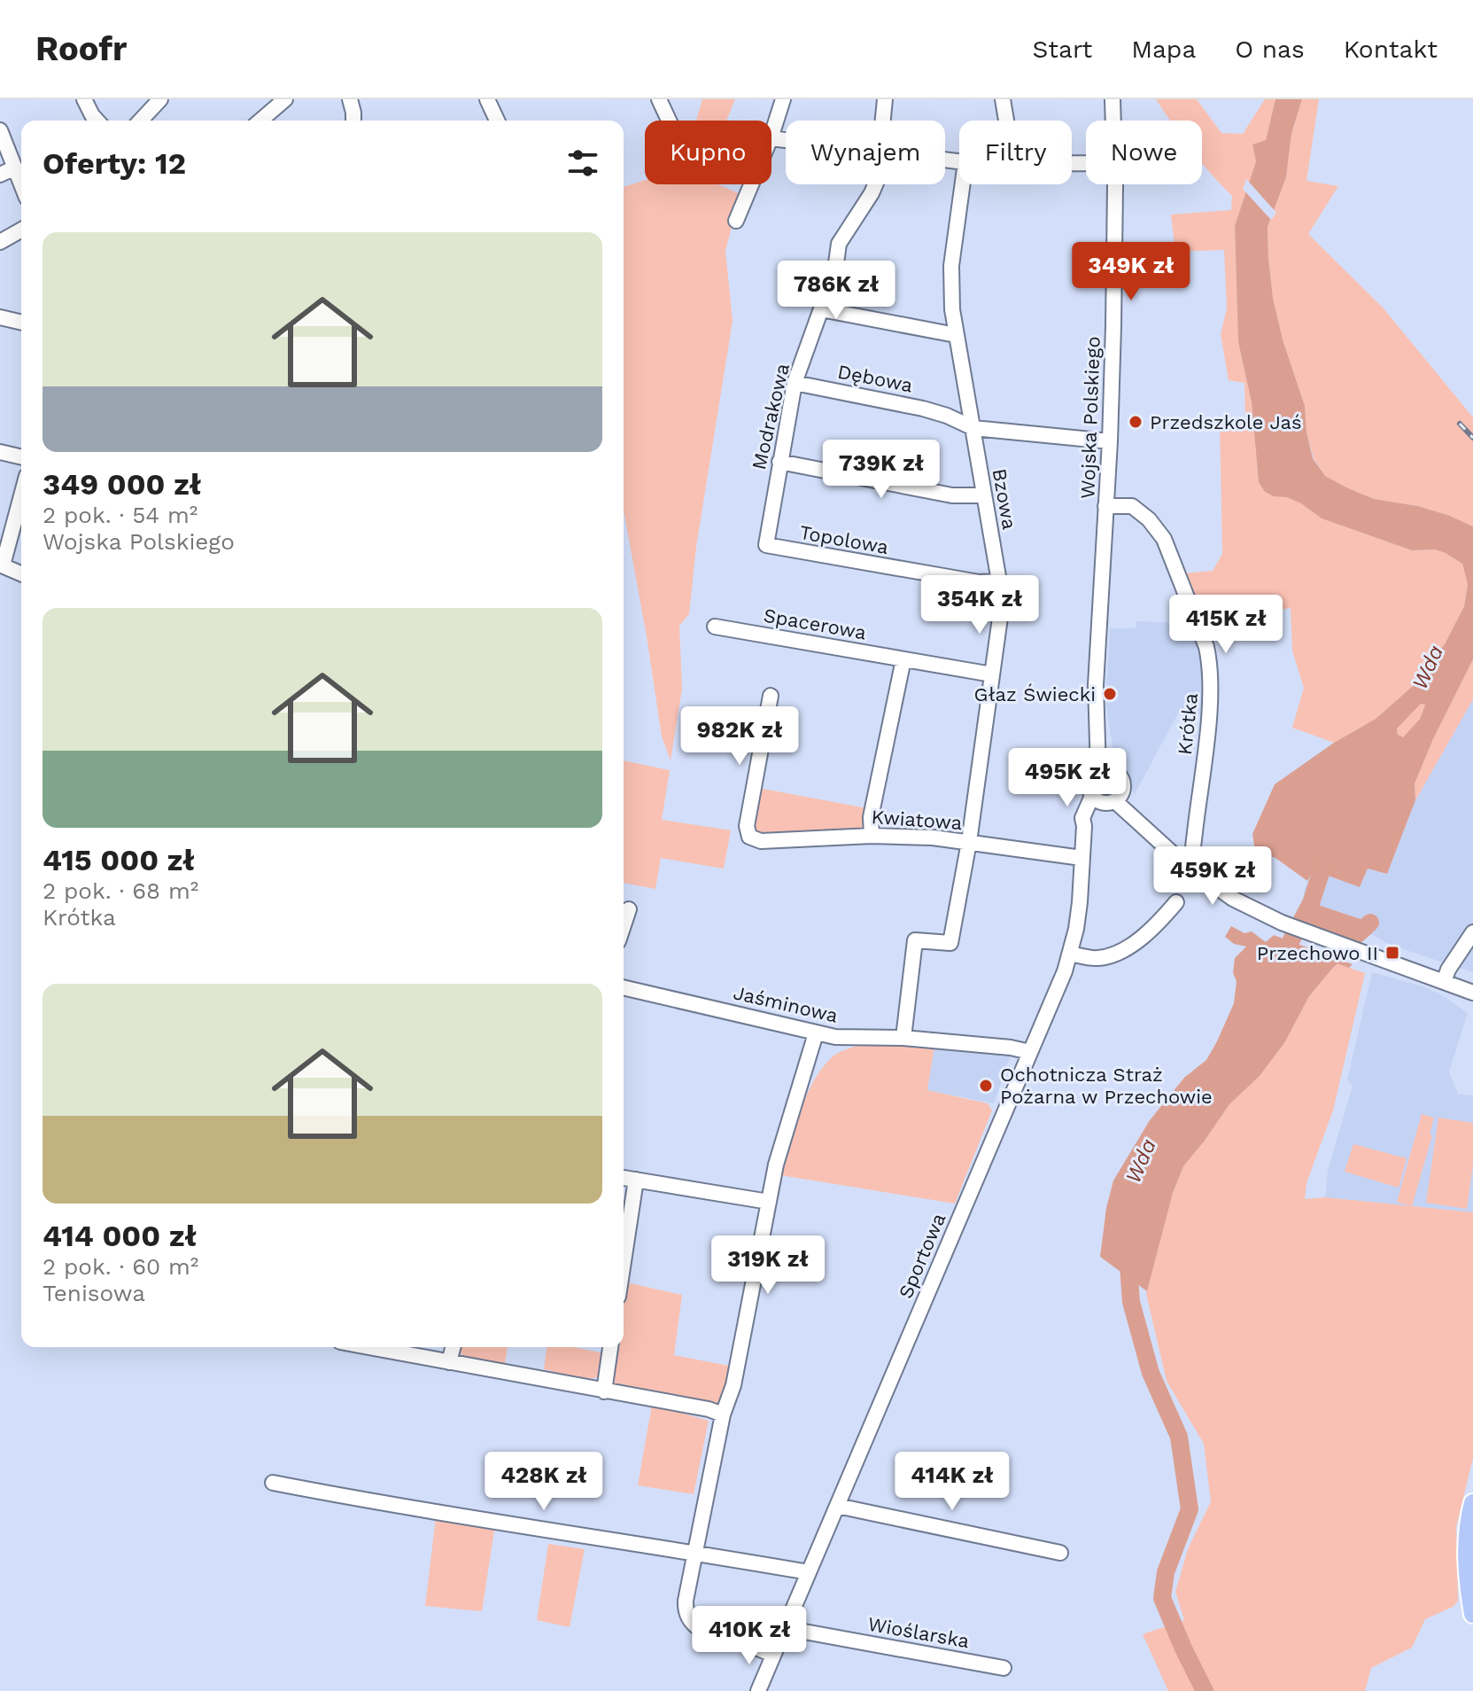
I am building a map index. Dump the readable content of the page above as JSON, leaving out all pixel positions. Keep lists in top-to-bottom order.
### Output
{
  "streets": {
    "street": [
      "Dębowa",
      "Modrakowa",
      "Wojska Polskiego",
      "Bzowa",
      "Topolowa",
      "Spacerowa",
      "Krótka",
      "Kwiatowa",
      "Jaśminowa",
      "Sportowa",
      "Wioślarska"
    ]
  },
  "crossings": [
    ["Dębowa", "Modrakowa"],
    ["Dębowa", "Wojska Polskiego"],
    ["Dębowa", "Bzowa"],
    ["Modrakowa", "Topolowa"],
    ["Wojska Polskiego", "Krótka"],
    ["Wojska Polskiego", "Sportowa"],
    ["Bzowa", "Topolowa"],
    ["Bzowa", "Spacerowa"],
    ["Bzowa", "Kwiatowa"],
    ["Bzowa", "Jaśminowa"],
    ["Kwiatowa", "Sportowa"],
    ["Jaśminowa", "Sportowa"],
    ["Sportowa", "Wioślarska"]
  ],
  "water": ["Wda"],
  "places": {
    "other": ["Przedszkole Jaś", "Głaz Świecki", "Ochotnicza Straż Pożarna w Przechowie"],
    "transit": ["Przechowo II"]
  },
  "page": {
    "header": "Roofr",
    "nav": [
      "Start",
      "Mapa",
      "O nas",
      "Kontakt"
    ],
    "chip": [
      "Kupno",
      "Wynajem",
      "Filtry",
      "Nowe"
    ],
    "heading": "Oferty: 12",
    "list": [
      {
        "name": "349 000 zł",
        "note": "2 pok. · 54 m² · Wojska Polskiego"
      },
      {
        "name": "415 000 zł",
        "note": "2 pok. · 68 m² · Krótka"
      },
      {
        "name": "414 000 zł",
        "note": "2 pok. · 60 m² · Tenisowa"
      }
    ],
    "price": [
      "349K zł",
      "786K zł",
      "739K zł",
      "354K zł",
      "415K zł",
      "982K zł",
      "495K zł",
      "459K zł",
      "319K zł",
      "428K zł",
      "414K zł",
      "410K zł"
    ]
  }
}
